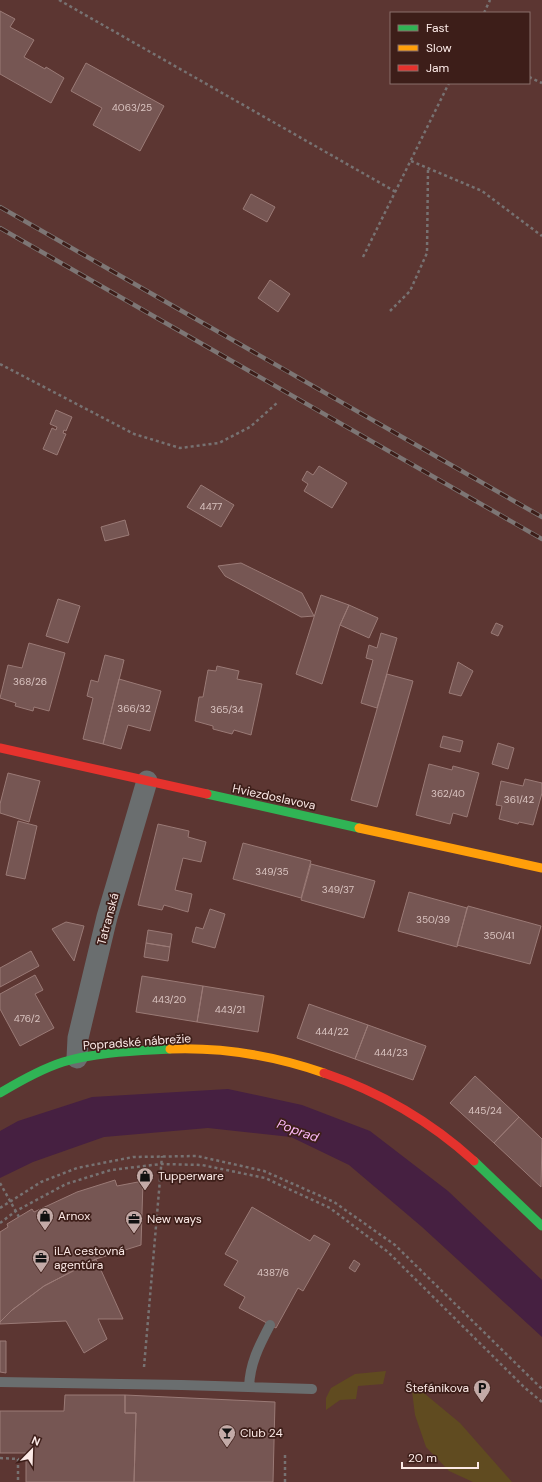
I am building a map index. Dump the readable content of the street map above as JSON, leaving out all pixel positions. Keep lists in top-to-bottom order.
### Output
{
  "streets": {
    "street": ["Hviezdoslavova", "Tatranská", "Popradské nábrežie"]
  },
  "crossings": [
    ["Hviezdoslavova", "Tatranská"],
    ["Tatranská", "Popradské nábrežie"]
  ],
  "water": ["Poprad"],
  "places": {
    "shop": ["Tupperware", "Arnox"],
    "office": ["New ways", "iLA cestovná agentúra"],
    "parking": ["Štefánikova"],
    "bar": ["Club 24"]
  },
  "house_numbers": [
    "4063/25",
    "4477",
    "368/26",
    "366/32",
    "365/34",
    "362/40",
    "361/42",
    "349/35",
    "349/37",
    "350/39",
    "350/41",
    "443/20",
    "443/21",
    "476/2",
    "444/22",
    "444/23",
    "445/24",
    "4387/6"
  ],
  "legend": ["Fast", "Slow", "Jam"],
  "scale_bar": "20 m",
  "north": "top right"
}
